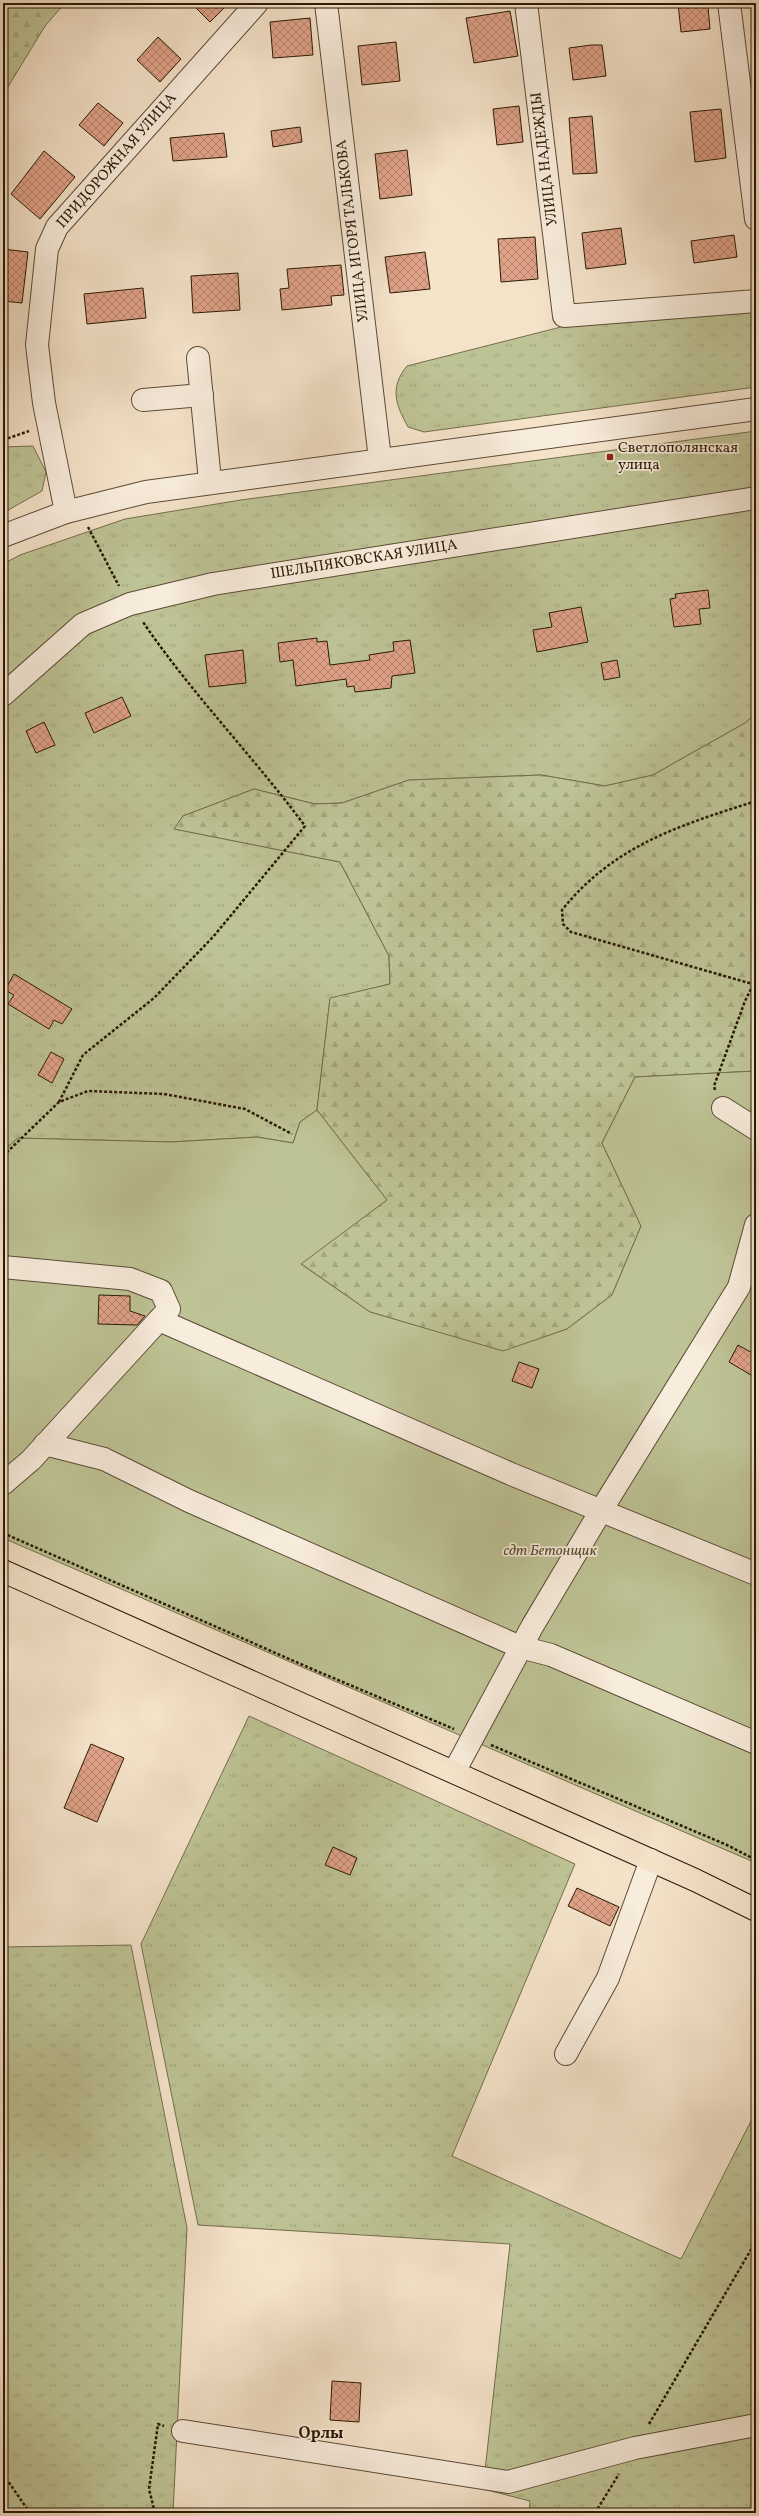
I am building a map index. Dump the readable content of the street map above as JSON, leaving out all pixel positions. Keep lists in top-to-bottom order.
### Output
{
  "streets": {
    "street": [
      "УЛИЦА НАДЕЖДЫ",
      "ПРИДОРОЖНАЯ УЛИЦА",
      "УЛИЦА ИГОРЯ ТАЛЬКОВА",
      "ШЕЛЬПЯКОВСКАЯ УЛИЦА"
    ]
  },
  "districts": ["Орлы"],
  "parks": ["сдт Бетонщик"],
  "places": {
    "transit": ["Светлополянская улица"]
  }
}
